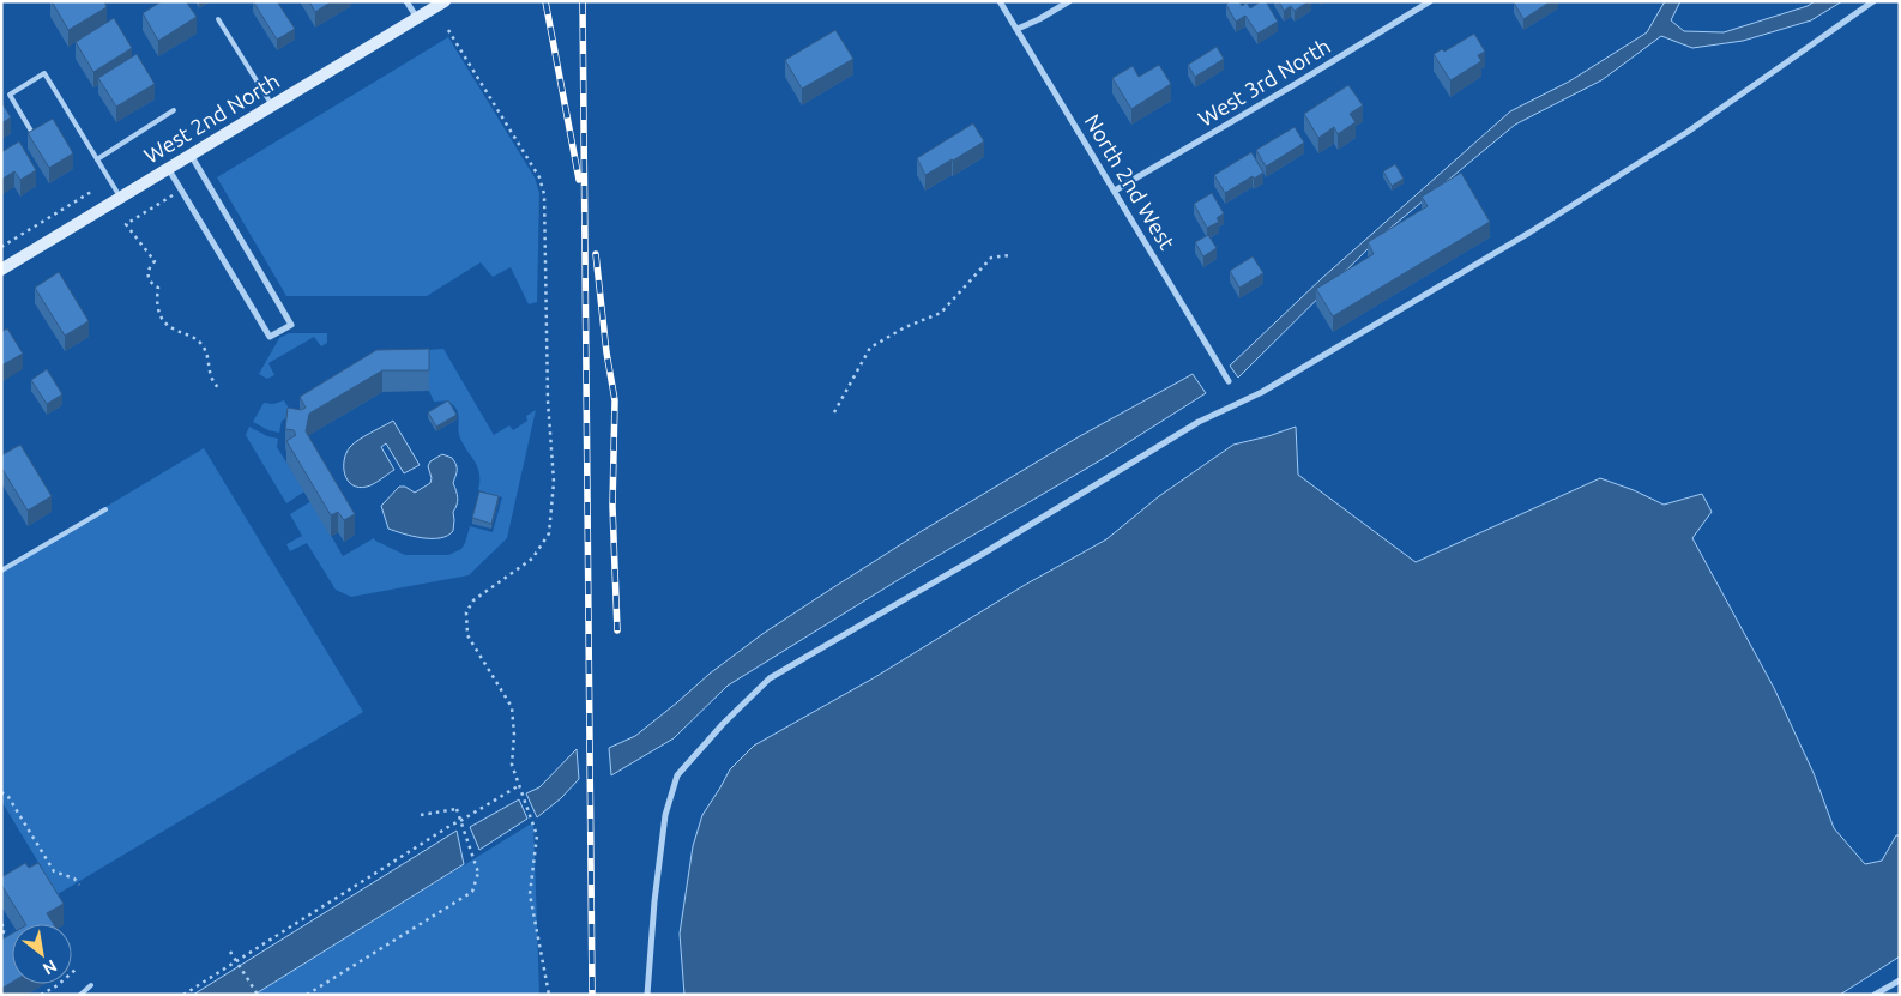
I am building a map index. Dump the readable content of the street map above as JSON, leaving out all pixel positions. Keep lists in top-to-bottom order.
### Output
{
  "streets": {
    "street": ["West 3rd North", "West 2nd North", "North 2nd West"]
  },
  "crossings": [
    ["West 3rd North", "North 2nd West"]
  ],
  "north": "bottom right"
}
